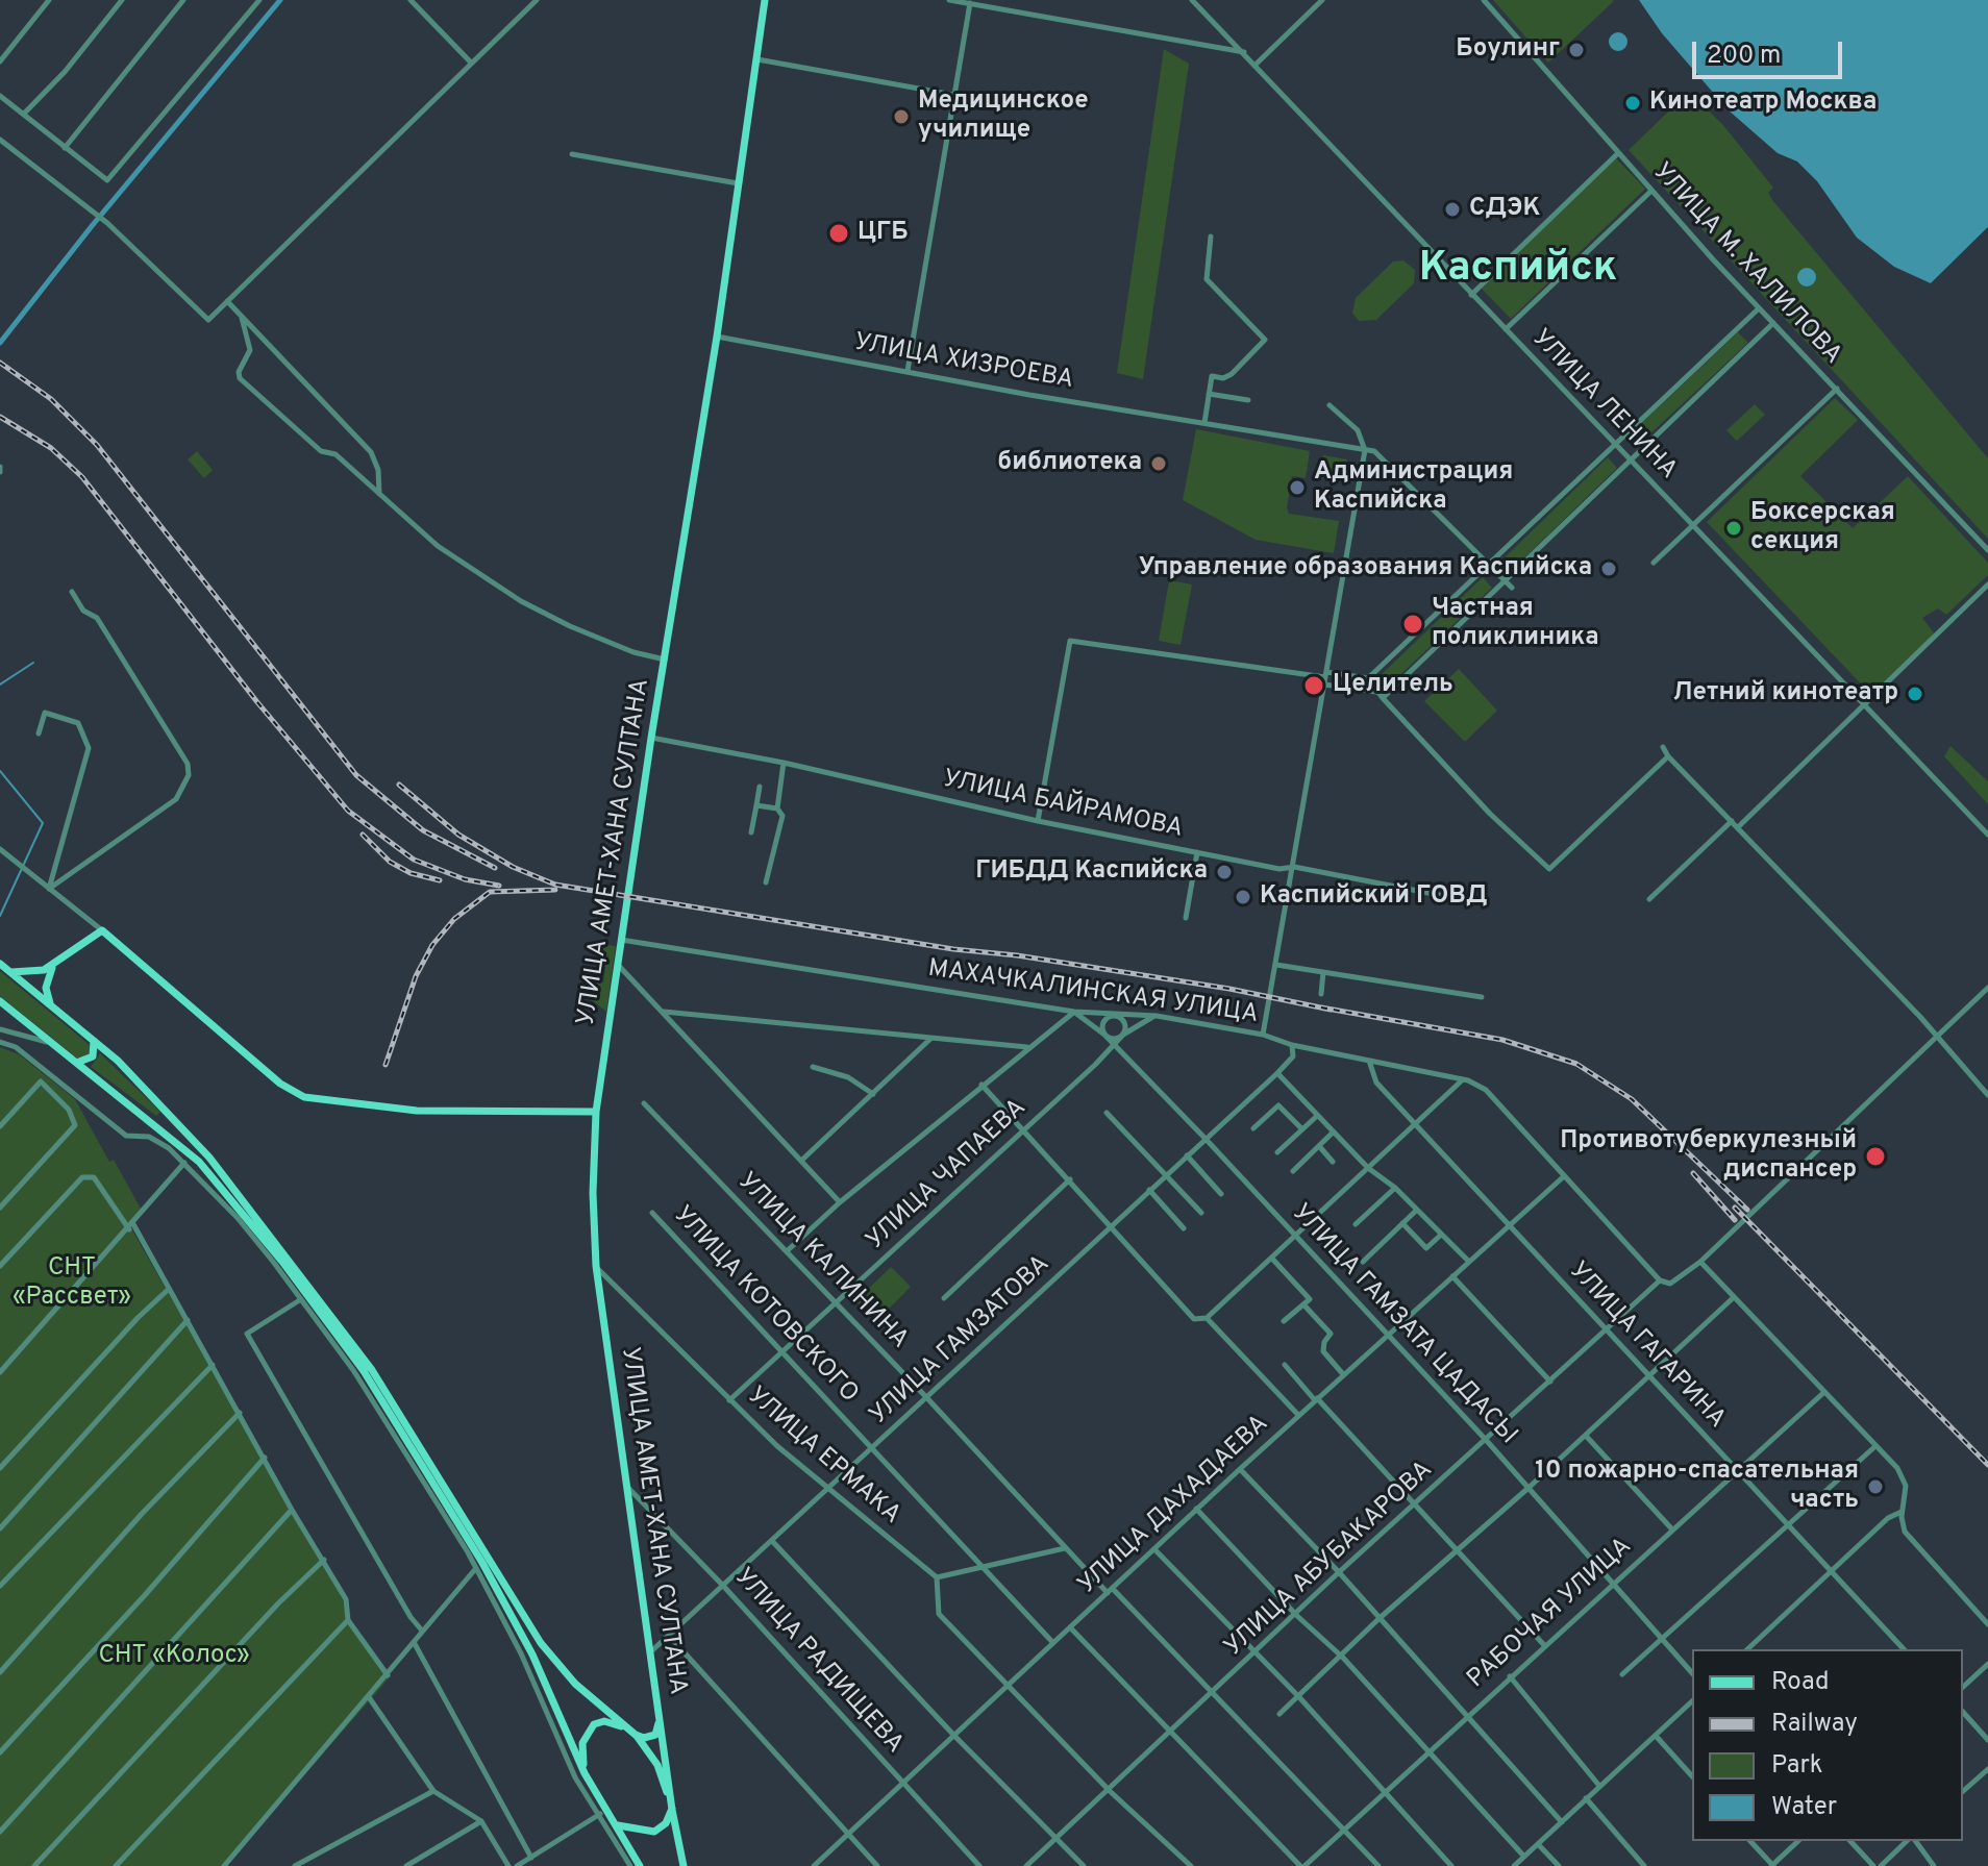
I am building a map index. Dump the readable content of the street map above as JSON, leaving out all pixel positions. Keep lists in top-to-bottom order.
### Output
{
  "streets": {
    "main road": ["УЛИЦА АМЕТ-ХАНА СУЛТАНА"],
    "street": [
      "УЛИЦА М. ХАЛИЛОВА",
      "УЛИЦА ХИЗРОЕВА",
      "УЛИЦА ЛЕНИНА",
      "УЛИЦА БАЙРАМОВА",
      "МАХАЧКАЛИНСКАЯ УЛИЦА",
      "УЛИЦА ЧАПАЕВА",
      "УЛИЦА КАЛИНИНА",
      "УЛИЦА КОТОВСКОГО",
      "УЛИЦА ГАМЗАТА ЦАДАСЫ",
      "УЛИЦА ГАМЗАТОВА",
      "УЛИЦА ГАГАРИНА",
      "УЛИЦА ЕРМАКА",
      "УЛИЦА ДАХАДАЕВА",
      "УЛИЦА АБУБАКАРОВА",
      "РАБОЧАЯ УЛИЦА",
      "УЛИЦА РАДИЩЕВА"
    ]
  },
  "crossings": [
    ["УЛИЦА ХИЗРОЕВА", "УЛИЦА АМЕТ-ХАНА СУЛТАНА"],
    ["УЛИЦА БАЙРАМОВА", "УЛИЦА АМЕТ-ХАНА СУЛТАНА"],
    ["УЛИЦА АМЕТ-ХАНА СУЛТАНА", "МАХАЧКАЛИНСКАЯ УЛИЦА"],
    ["УЛИЦА АМЕТ-ХАНА СУЛТАНА", "УЛИЦА ГАМЗАТОВА"],
    ["УЛИЦА АМЕТ-ХАНА СУЛТАНА", "УЛИЦА ЕРМАКА"],
    ["УЛИЦА АМЕТ-ХАНА СУЛТАНА", "УЛИЦА РАДИЩЕВА"],
    ["МАХАЧКАЛИНСКАЯ УЛИЦА", "УЛИЦА ЧАПАЕВА"],
    ["МАХАЧКАЛИНСКАЯ УЛИЦА", "УЛИЦА ГАМЗАТА ЦАДАСЫ"],
    ["МАХАЧКАЛИНСКАЯ УЛИЦА", "УЛИЦА ГАМЗАТОВА"],
    ["МАХАЧКАЛИНСКАЯ УЛИЦА", "УЛИЦА ГАГАРИНА"],
    ["МАХАЧКАЛИНСКАЯ УЛИЦА", "УЛИЦА ДАХАДАЕВА"],
    ["МАХАЧКАЛИНСКАЯ УЛИЦА", "УЛИЦА АБУБАКАРОВА"],
    ["УЛИЦА ЧАПАЕВА", "УЛИЦА КАЛИНИНА"],
    ["УЛИЦА ЧАПАЕВА", "УЛИЦА КОТОВСКОГО"],
    ["УЛИЦА ЧАПАЕВА", "УЛИЦА ГАМЗАТА ЦАДАСЫ"],
    ["УЛИЦА ЧАПАЕВА", "УЛИЦА ЕРМАКА"],
    ["УЛИЦА КАЛИНИНА", "УЛИЦА ГАМЗАТОВА"],
    ["УЛИЦА КАЛИНИНА", "УЛИЦА ДАХАДАЕВА"],
    ["УЛИЦА КАЛИНИНА", "УЛИЦА АБУБАКАРОВА"],
    ["УЛИЦА КАЛИНИНА", "РАБОЧАЯ УЛИЦА"],
    ["УЛИЦА КОТОВСКОГО", "УЛИЦА ГАМЗАТОВА"],
    ["УЛИЦА КОТОВСКОГО", "УЛИЦА ДАХАДАЕВА"],
    ["УЛИЦА ГАМЗАТА ЦАДАСЫ", "УЛИЦА ГАМЗАТОВА"],
    ["УЛИЦА ГАМЗАТА ЦАДАСЫ", "УЛИЦА ДАХАДАЕВА"],
    ["УЛИЦА ГАМЗАТА ЦАДАСЫ", "УЛИЦА АБУБАКАРОВА"],
    ["УЛИЦА ГАМЗАТА ЦАДАСЫ", "РАБОЧАЯ УЛИЦА"],
    ["УЛИЦА ГАМЗАТОВА", "УЛИЦА ЕРМАКА"],
    ["УЛИЦА ГАМЗАТОВА", "УЛИЦА РАДИЩЕВА"],
    ["УЛИЦА ГАГАРИНА", "УЛИЦА ДАХАДАЕВА"],
    ["УЛИЦА ГАГАРИНА", "УЛИЦА АБУБАКАРОВА"],
    ["УЛИЦА ГАГАРИНА", "РАБОЧАЯ УЛИЦА"],
    ["УЛИЦА ДАХАДАЕВА", "УЛИЦА РАДИЩЕВА"]
  ],
  "districts": ["Каспийск"],
  "parks": ["СНТ «Рассвет»", "СНТ «Колос»"],
  "places": [
    "Боулинг",
    "Кинотеатр Москва",
    "Медицинское училище",
    "СДЭК",
    "ЦГБ",
    "библиотека",
    "Администрация Каспийска",
    "Боксерская секция",
    "Управление образования Каспийска",
    "Частная поликлиника",
    "Целитель",
    "Летний кинотеатр",
    "ГИБДД Каспийска",
    "Каспийский ГОВД",
    "Противотуберкулезный диспансер",
    "10 пожарно-спасательная часть"
  ],
  "legend": [
    "Road",
    "Railway",
    "Park",
    "Water"
  ],
  "scale_bar": "200 m"
}
